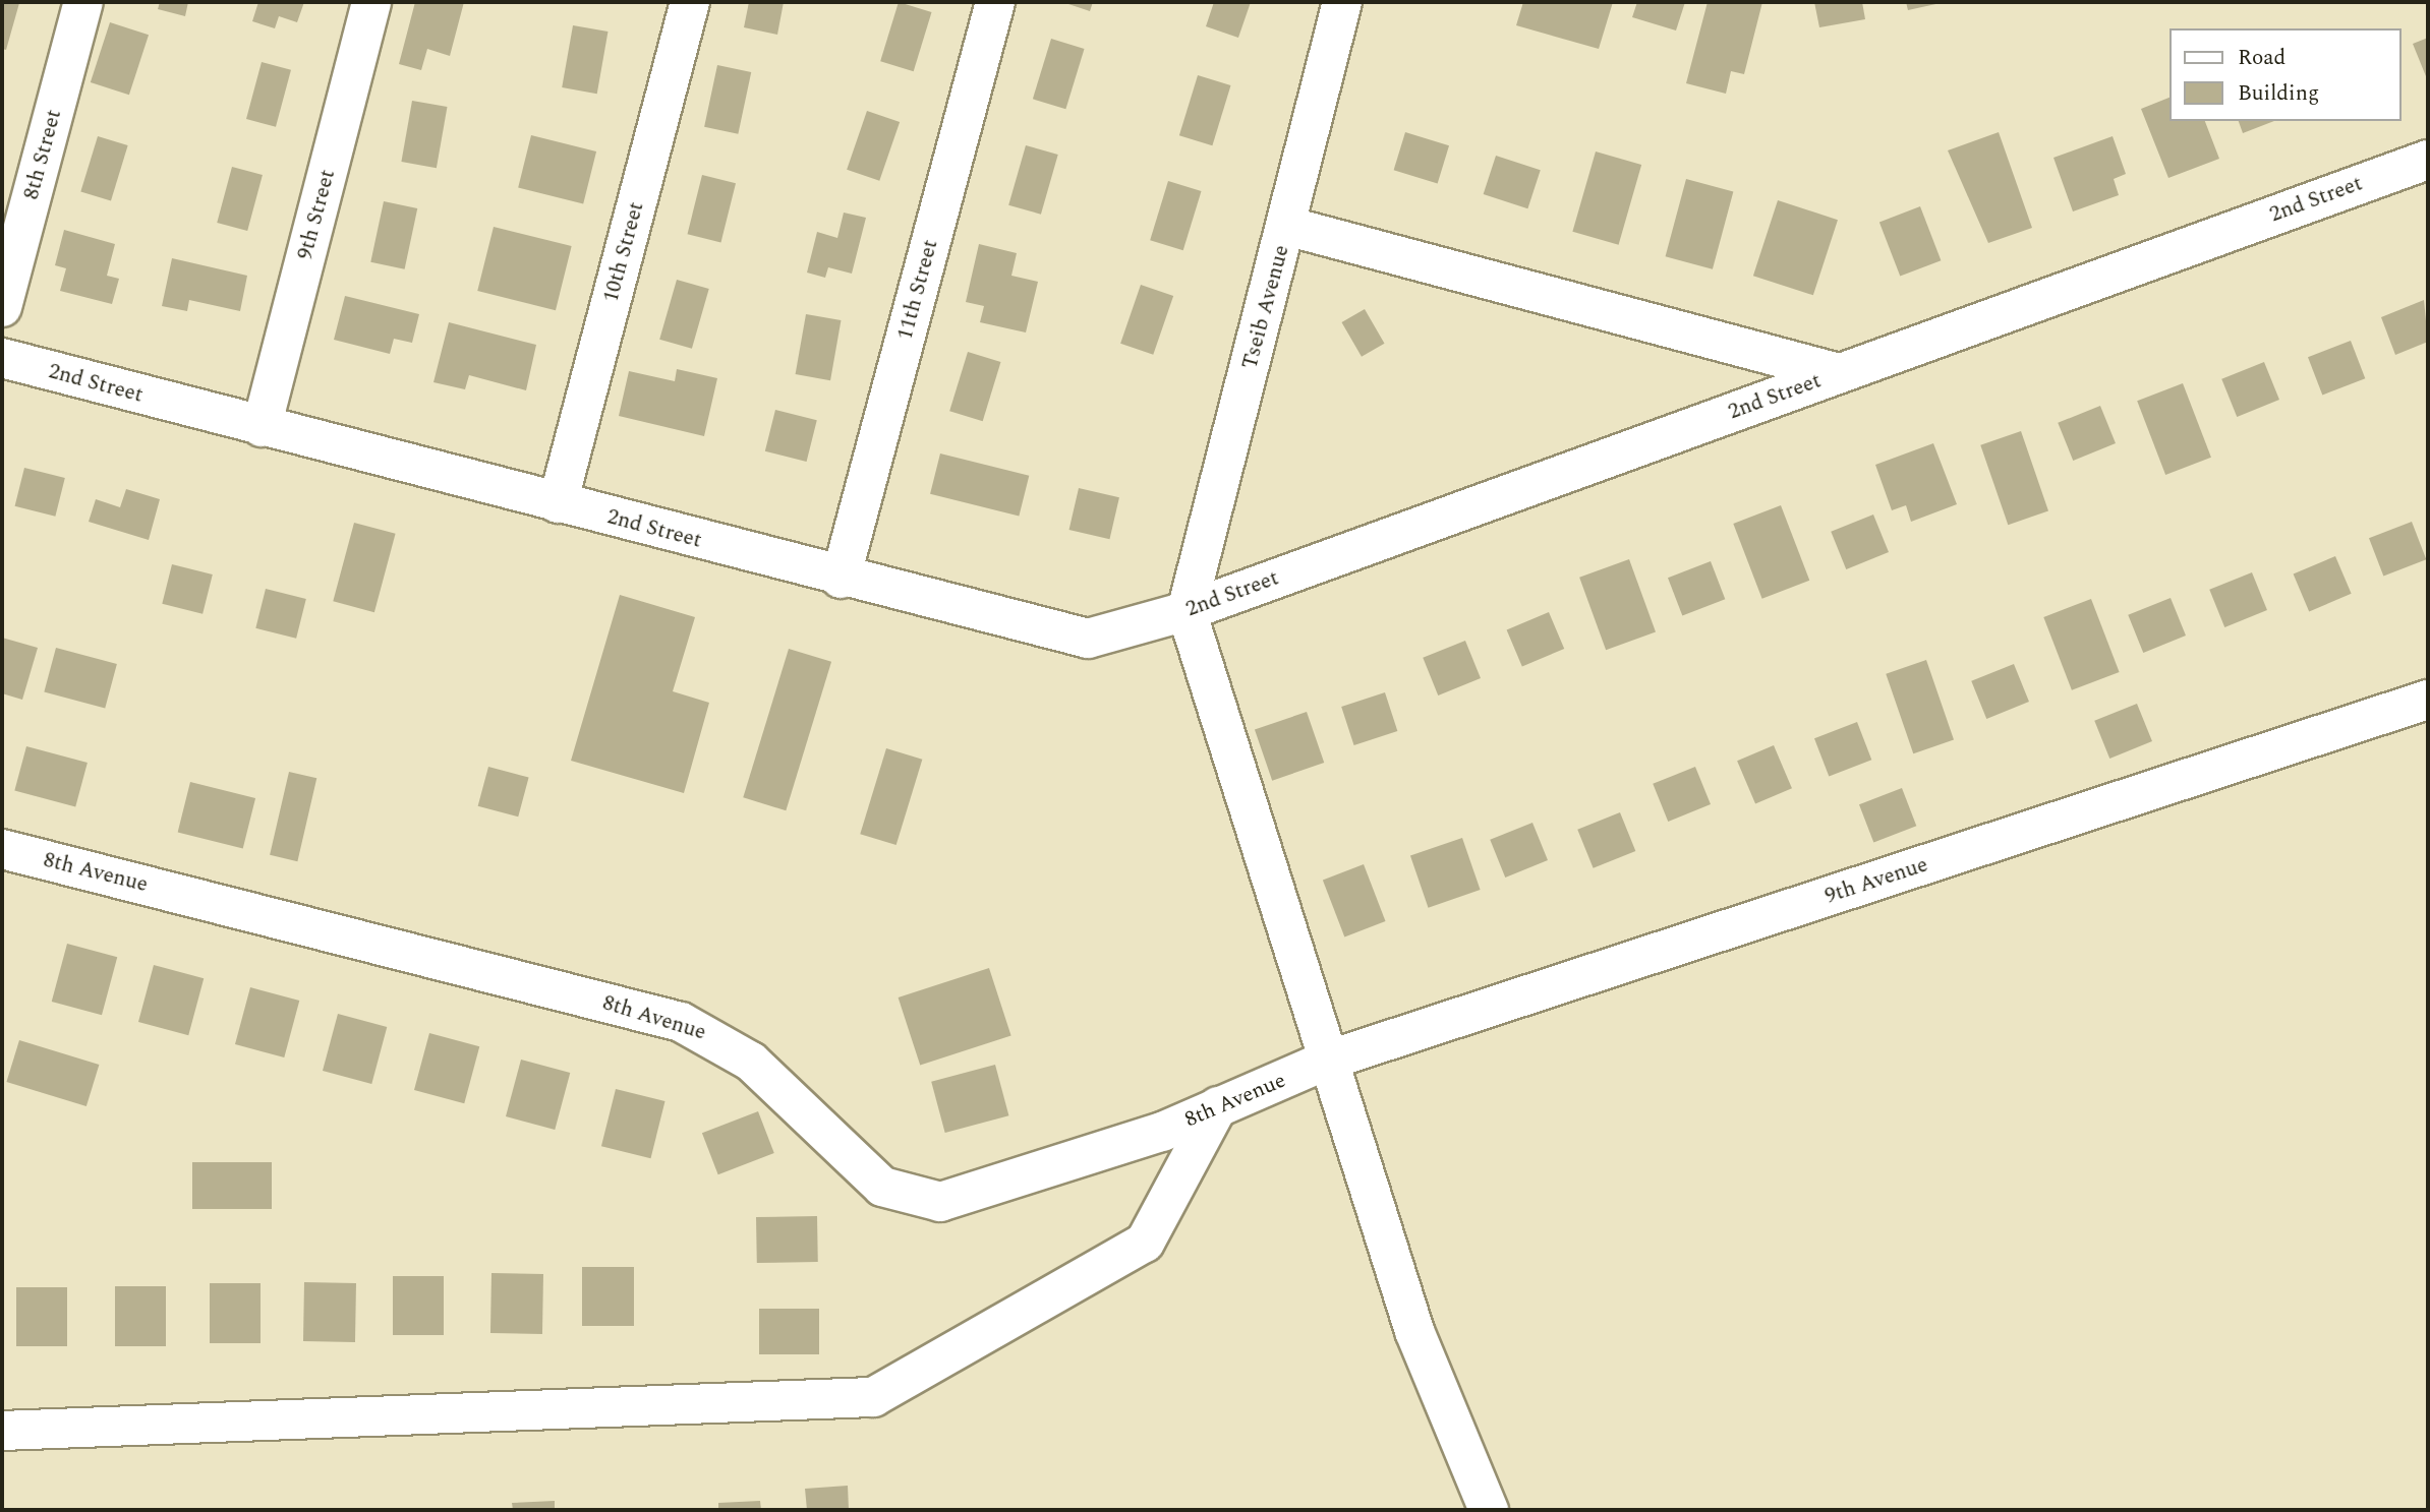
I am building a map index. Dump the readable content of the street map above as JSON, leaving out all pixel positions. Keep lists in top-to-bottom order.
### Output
{
  "streets": {
    "street": [
      "8th Street",
      "2nd Street",
      "9th Street",
      "10th Street",
      "11th Street",
      "Tseib Avenue",
      "8th Avenue",
      "9th Avenue"
    ]
  },
  "crossings": [
    ["2nd Street", "9th Street"],
    ["2nd Street", "10th Street"],
    ["2nd Street", "11th Street"],
    ["2nd Street", "Tseib Avenue"],
    ["8th Avenue", "9th Avenue"]
  ],
  "legend": ["Road", "Building"]
}
